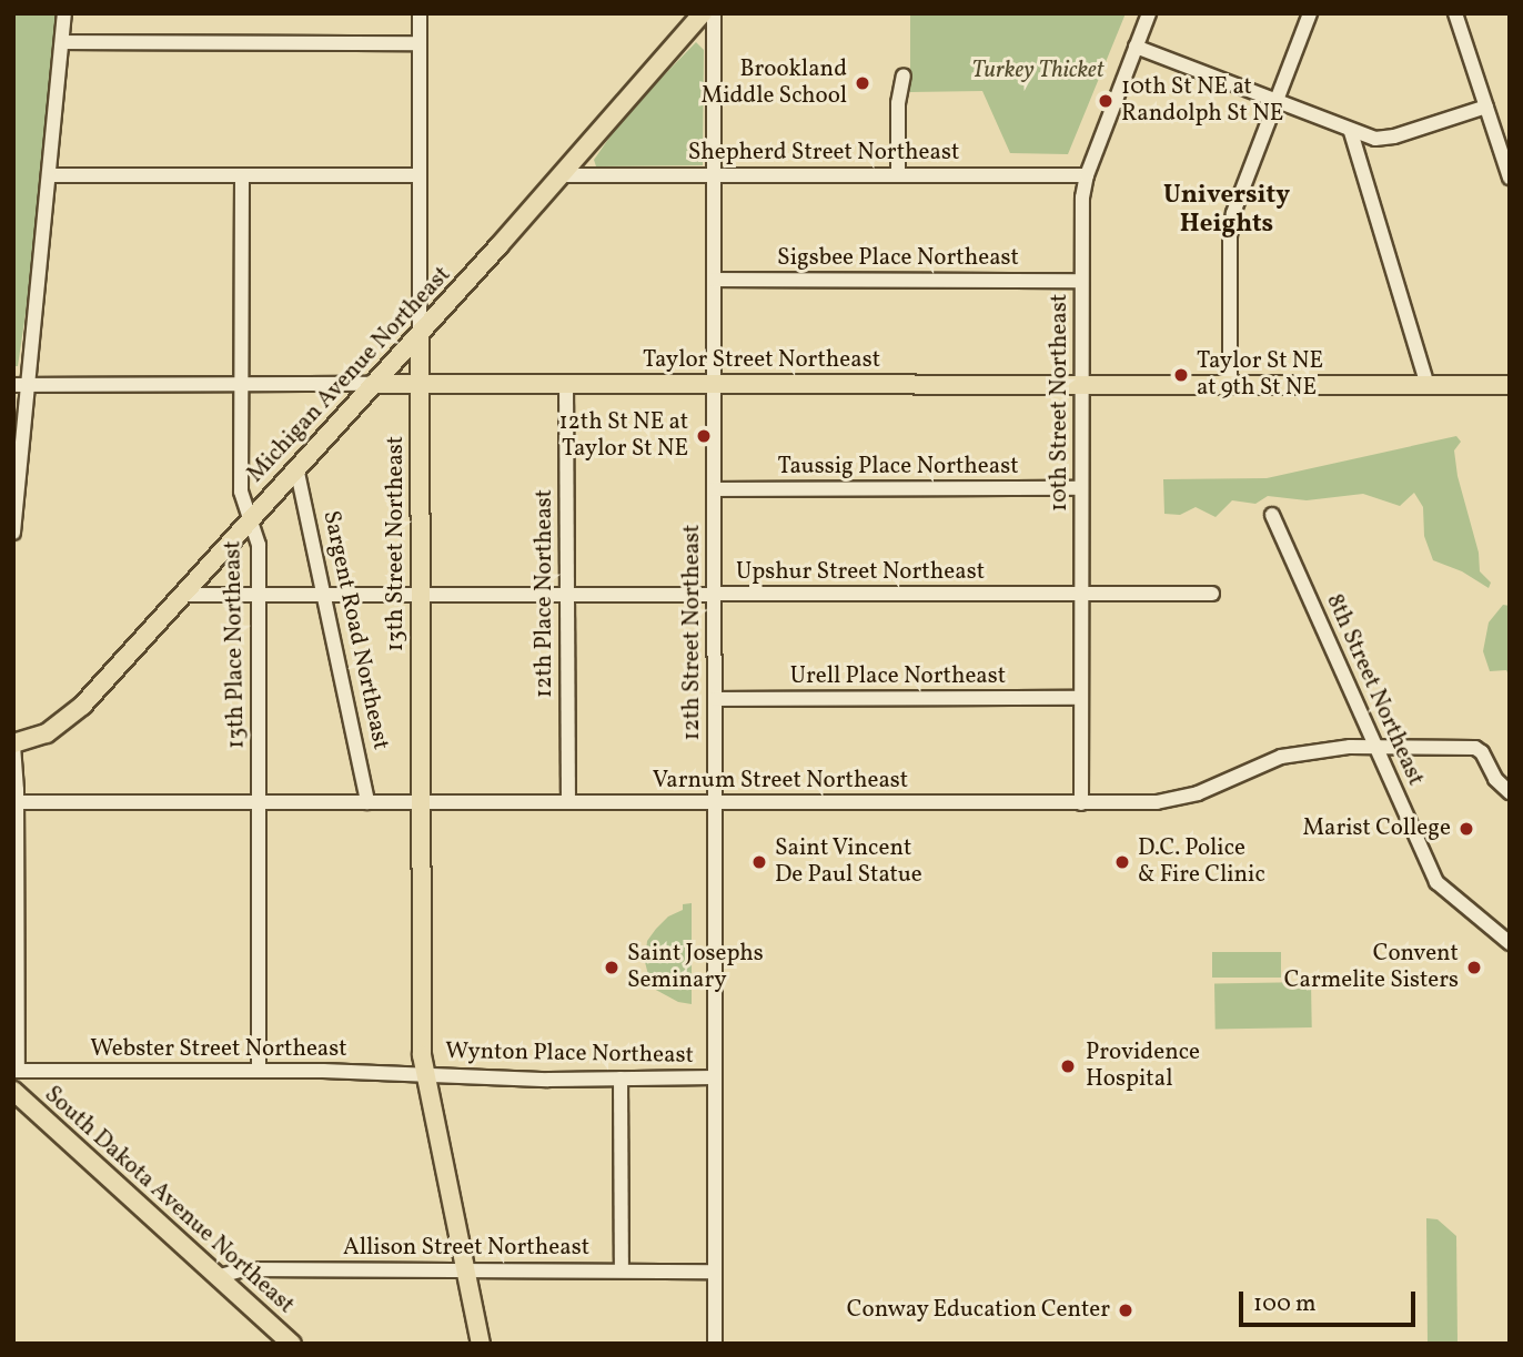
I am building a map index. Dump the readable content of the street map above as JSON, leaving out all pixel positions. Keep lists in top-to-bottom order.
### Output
{
  "streets": {
    "main road": [
      "Taylor Street Northeast",
      "Michigan Avenue Northeast",
      "13th Street Northeast",
      "South Dakota Avenue Northeast"
    ],
    "street": [
      "Shepherd Street Northeast",
      "Sigsbee Place Northeast",
      "10th Street Northeast",
      "Taussig Place Northeast",
      "Upshur Street Northeast",
      "12th Place Northeast",
      "Sargent Road Northeast",
      "12th Street Northeast",
      "13th Place Northeast",
      "Urell Place Northeast",
      "8th Street Northeast",
      "Varnum Street Northeast",
      "Webster Street Northeast",
      "Wynton Place Northeast",
      "Allison Street Northeast"
    ]
  },
  "crossings": [
    ["Shepherd Street Northeast", "Michigan Avenue Northeast"],
    ["Shepherd Street Northeast", "10th Street Northeast"],
    ["Shepherd Street Northeast", "12th Street Northeast"],
    ["Sigsbee Place Northeast", "10th Street Northeast"],
    ["Sigsbee Place Northeast", "12th Street Northeast"],
    ["Taylor Street Northeast", "Michigan Avenue Northeast"],
    ["Taylor Street Northeast", "10th Street Northeast"],
    ["Taylor Street Northeast", "13th Street Northeast"],
    ["Taylor Street Northeast", "12th Place Northeast"],
    ["Taylor Street Northeast", "12th Street Northeast"],
    ["Taylor Street Northeast", "13th Place Northeast"],
    ["Michigan Avenue Northeast", "13th Street Northeast"],
    ["Michigan Avenue Northeast", "Upshur Street Northeast"],
    ["Michigan Avenue Northeast", "Sargent Road Northeast"],
    ["Michigan Avenue Northeast", "13th Place Northeast"],
    ["10th Street Northeast", "Taussig Place Northeast"],
    ["10th Street Northeast", "Upshur Street Northeast"],
    ["10th Street Northeast", "Urell Place Northeast"],
    ["10th Street Northeast", "Varnum Street Northeast"],
    ["Taussig Place Northeast", "12th Street Northeast"],
    ["13th Street Northeast", "Upshur Street Northeast"],
    ["13th Street Northeast", "Varnum Street Northeast"],
    ["13th Street Northeast", "Webster Street Northeast"],
    ["13th Street Northeast", "Wynton Place Northeast"],
    ["Upshur Street Northeast", "12th Place Northeast"],
    ["Upshur Street Northeast", "Sargent Road Northeast"],
    ["Upshur Street Northeast", "12th Street Northeast"],
    ["Upshur Street Northeast", "13th Place Northeast"],
    ["12th Place Northeast", "Varnum Street Northeast"],
    ["Sargent Road Northeast", "Varnum Street Northeast"],
    ["12th Street Northeast", "Urell Place Northeast"],
    ["12th Street Northeast", "Varnum Street Northeast"],
    ["12th Street Northeast", "Wynton Place Northeast"],
    ["12th Street Northeast", "Allison Street Northeast"],
    ["13th Place Northeast", "Varnum Street Northeast"],
    ["13th Place Northeast", "Webster Street Northeast"],
    ["8th Street Northeast", "Varnum Street Northeast"],
    ["Webster Street Northeast", "Wynton Place Northeast"],
    ["South Dakota Avenue Northeast", "Allison Street Northeast"]
  ],
  "districts": ["University Heights"],
  "parks": ["Turkey Thicket"],
  "places": [
    "Brookland Middle School",
    "10th St NE at Randolph St NE",
    "Taylor St NE at 9th St NE",
    "12th St NE at Taylor St NE",
    "Marist College",
    "Saint Vincent De Paul Statue",
    "D.C. Police & Fire Clinic",
    "Saint Josephs Seminary",
    "Convent Carmelite Sisters",
    "Providence Hospital",
    "Conway Education Center"
  ],
  "scale_bar": "100 m"
}
